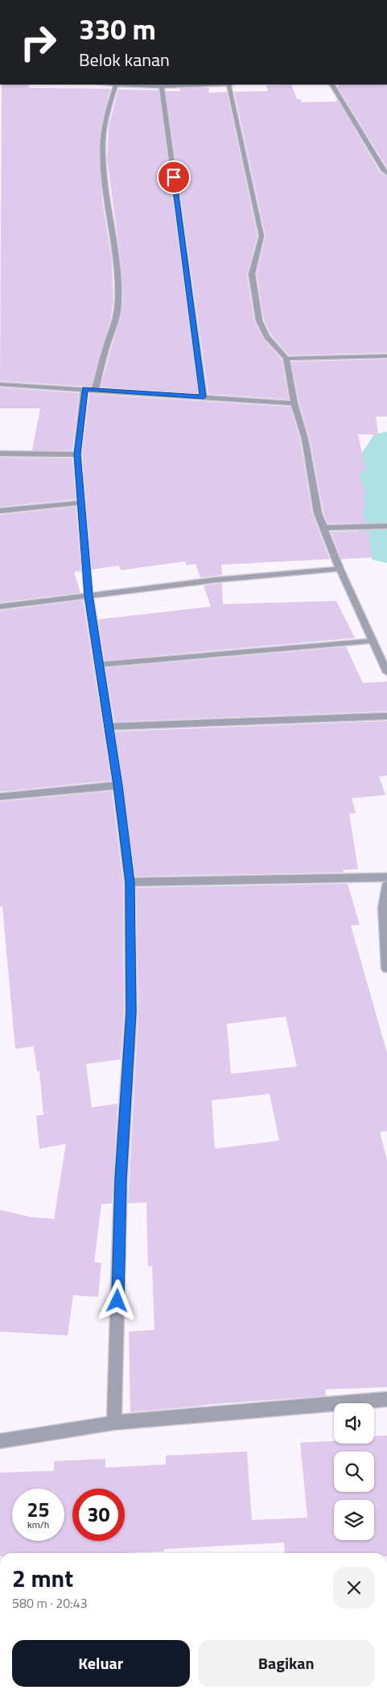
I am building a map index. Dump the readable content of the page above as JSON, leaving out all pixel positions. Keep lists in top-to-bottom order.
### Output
{
  "page": {
    "turn": ["330 m", "Belok kanan"],
    "speed": "25 km/h",
    "limit": "30",
    "heading": ["2 mnt", "580 m · 20:43"],
    "buttons": ["Keluar", "Bagikan"]
  }
}
